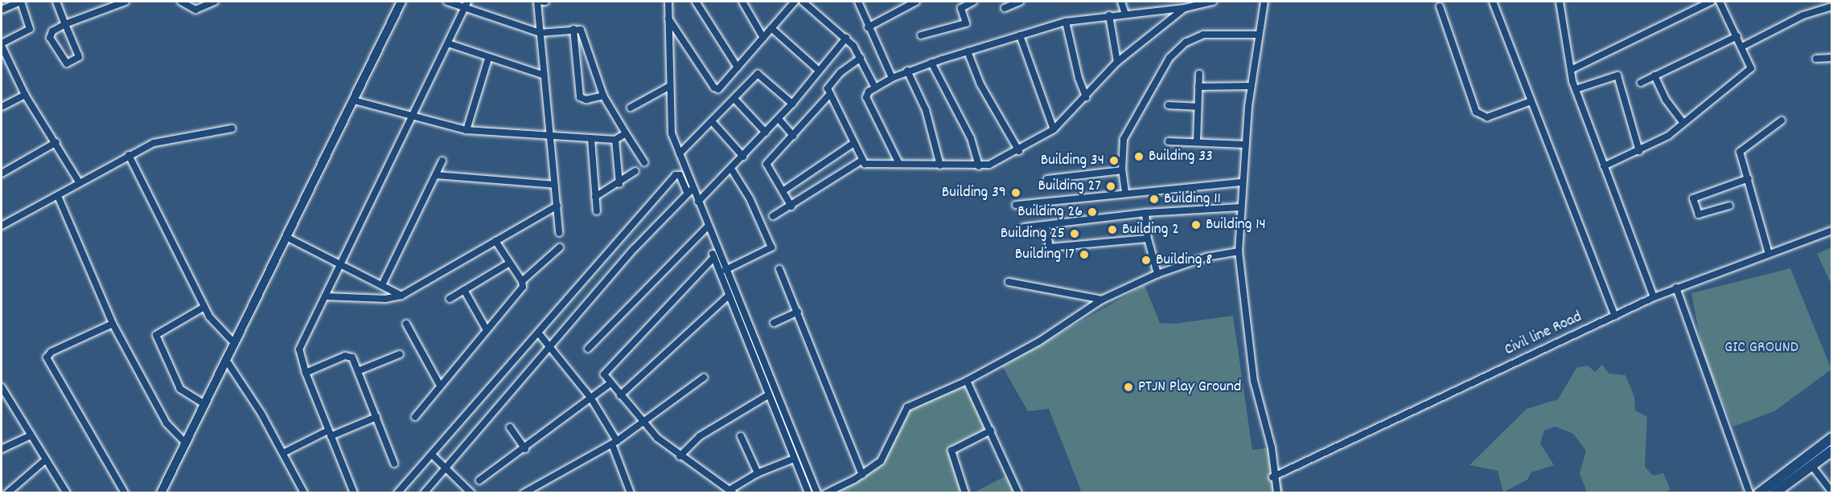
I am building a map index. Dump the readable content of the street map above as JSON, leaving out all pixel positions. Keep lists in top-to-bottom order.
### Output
{
  "streets": {
    "street": ["Civil line Road"]
  },
  "parks": ["GIC GROUND"],
  "places": [
    "Building 33",
    "Building 34",
    "Building 27",
    "Building 39",
    "Building 11",
    "Building 26",
    "Building 14",
    "Building 2",
    "Building 25",
    "Building 17",
    "Building 8",
    "PTJN Play Ground"
  ]
}
